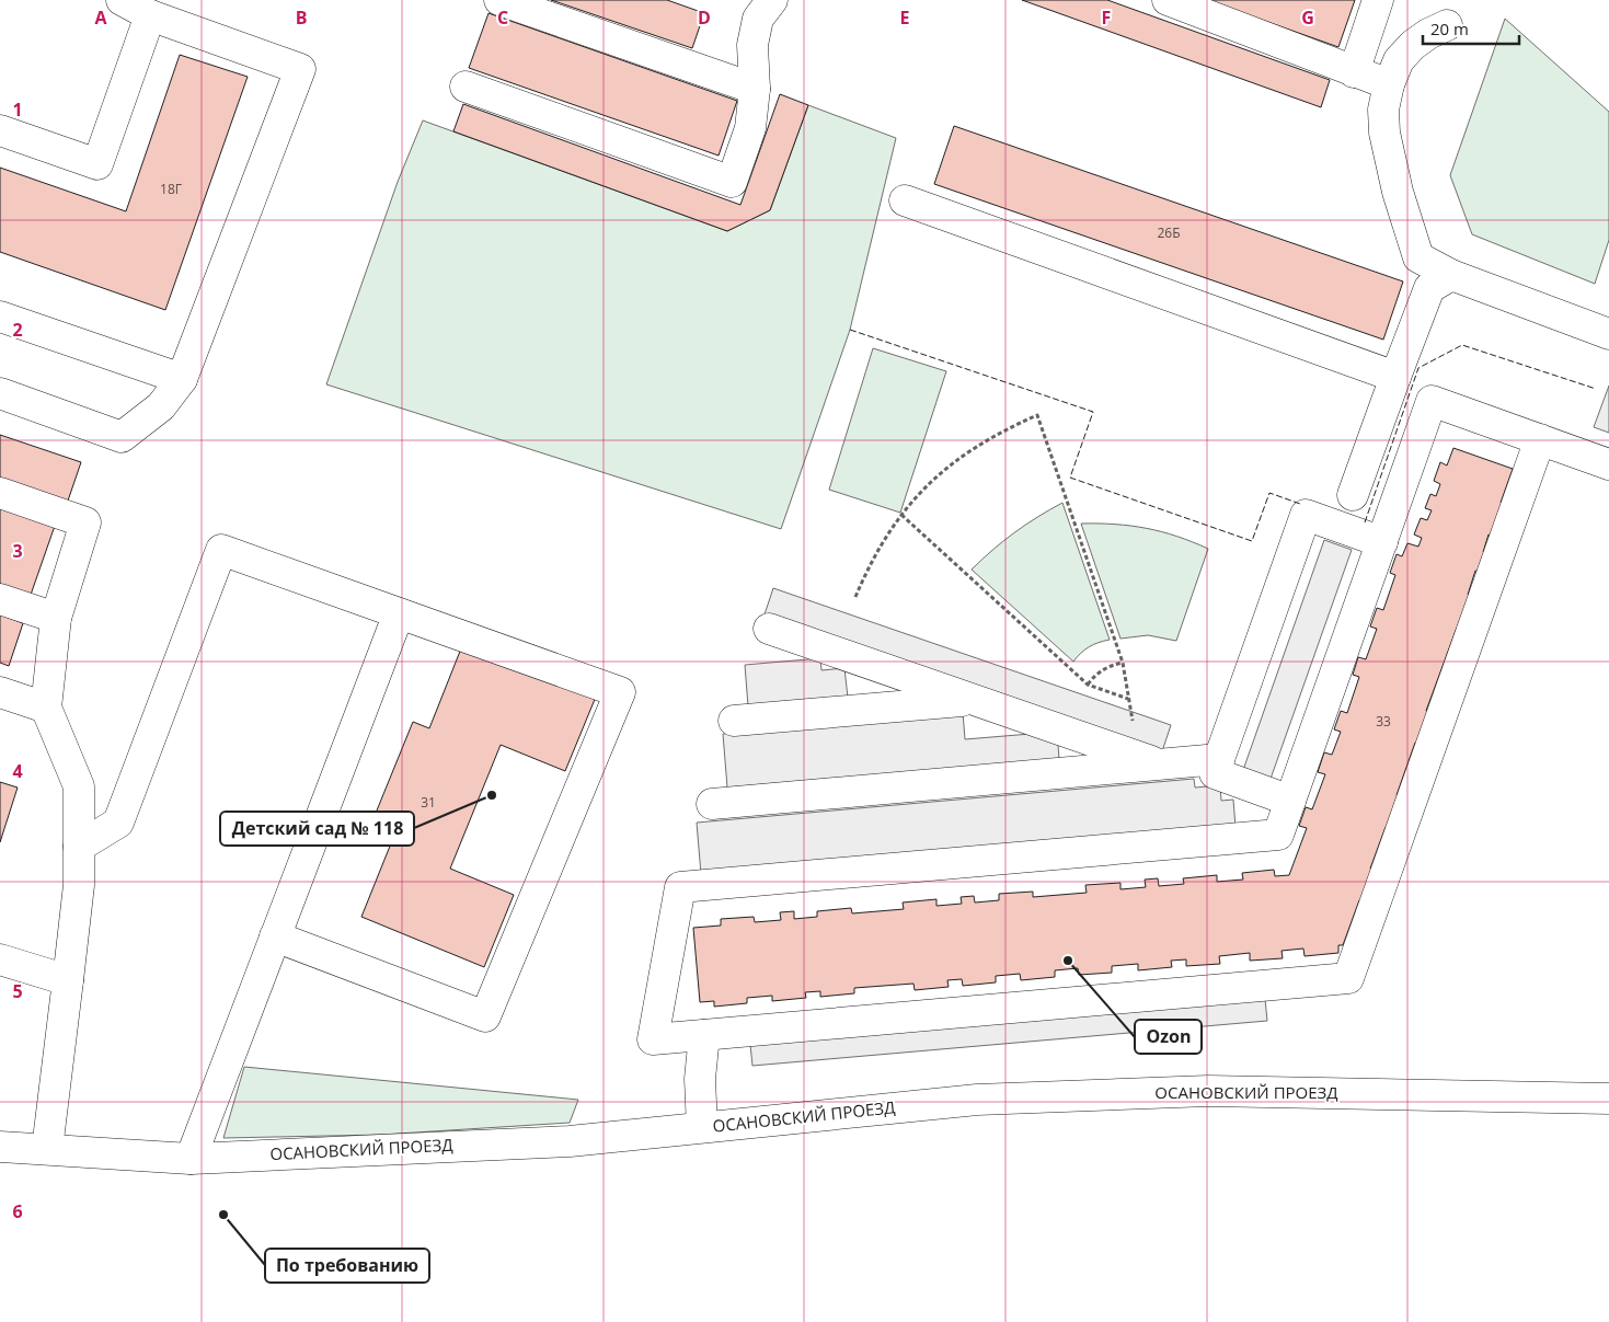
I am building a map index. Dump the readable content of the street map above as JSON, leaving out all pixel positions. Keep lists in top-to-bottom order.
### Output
{
  "streets": {
    "street": ["ОСАНОВСКИЙ ПРОЕЗД"]
  },
  "places": ["Детский сад № 118", "Ozon", "По требованию"],
  "house_numbers": [
    "18Г",
    "26Б",
    "33",
    "31"
  ],
  "scale_bar": "20 m",
  "grid": {
    "columns": [
      "A",
      "B",
      "C",
      "D",
      "E",
      "F",
      "G"
    ],
    "rows": [
      "1",
      "2",
      "3",
      "4",
      "5",
      "6"
    ]
  }
}
